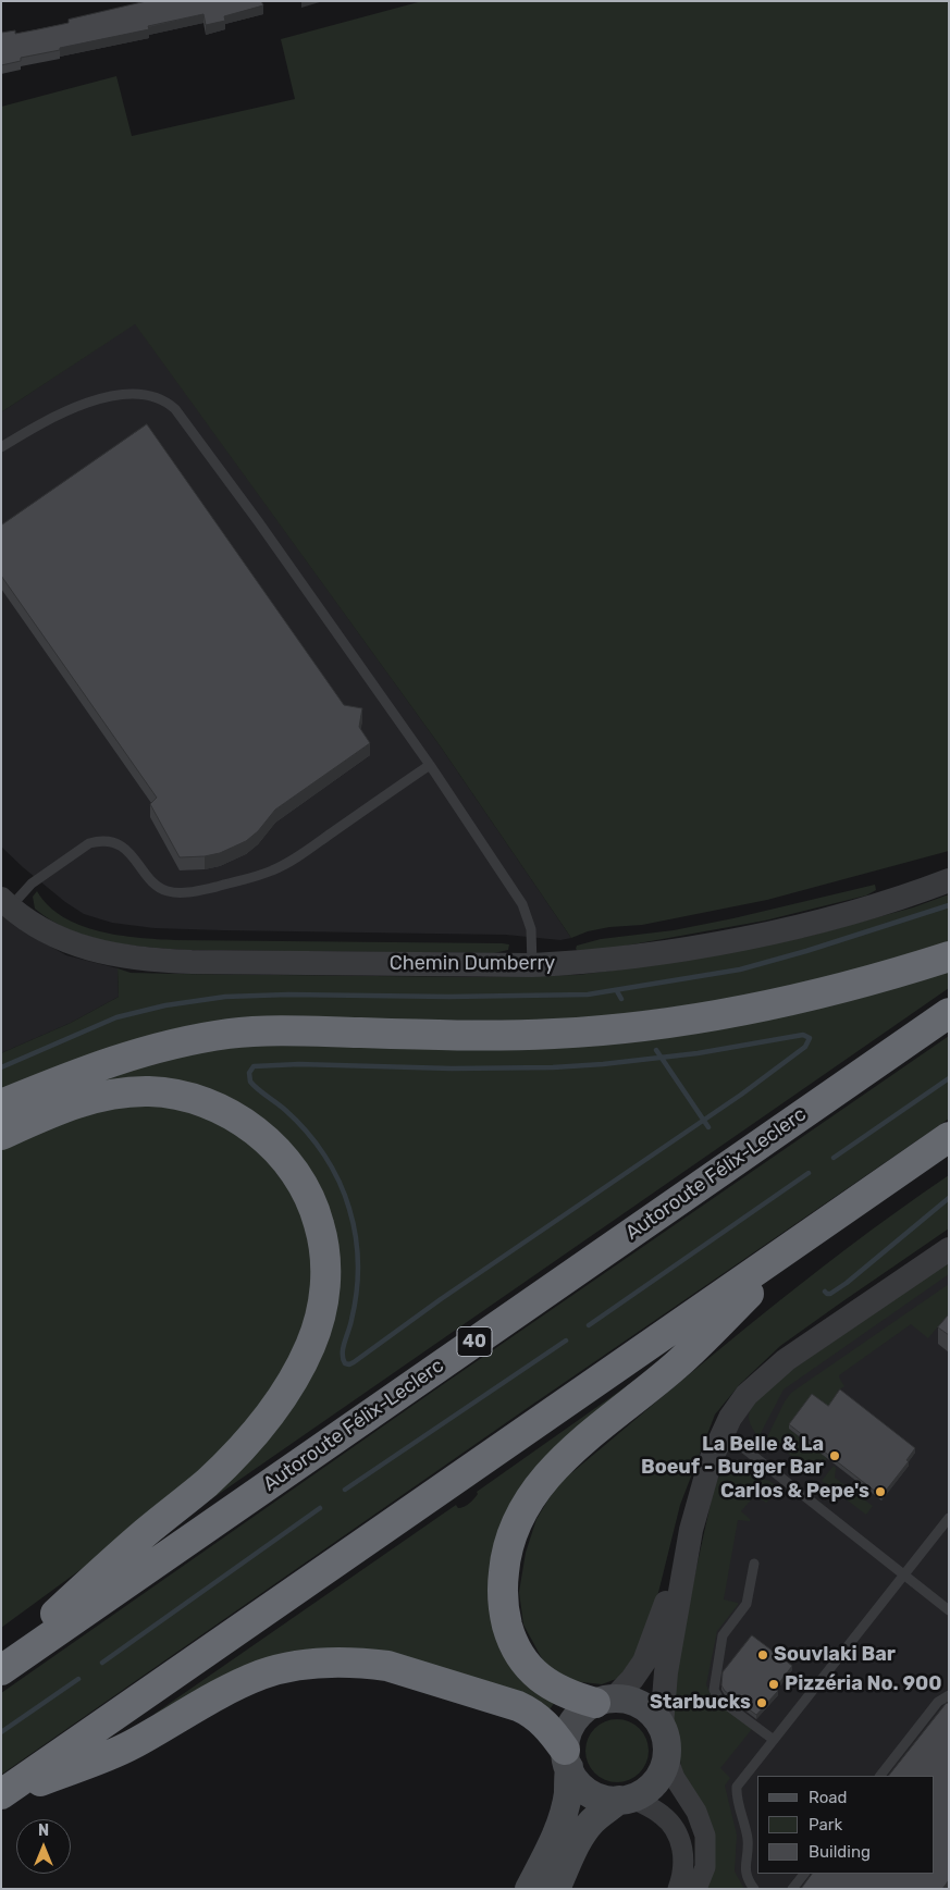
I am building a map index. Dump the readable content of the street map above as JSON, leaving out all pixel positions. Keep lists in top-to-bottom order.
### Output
{
  "streets": {
    "highway": ["Autoroute Félix-Leclerc", "40"],
    "street": ["Chemin Dumberry"]
  },
  "places": [
    "La Belle & La Boeuf - Burger Bar",
    "Carlos & Pepe's",
    "Souvlaki Bar",
    "Pizzéria No. 900",
    "Starbucks"
  ],
  "legend": ["Road", "Park", "Building"],
  "north": "top"
}
